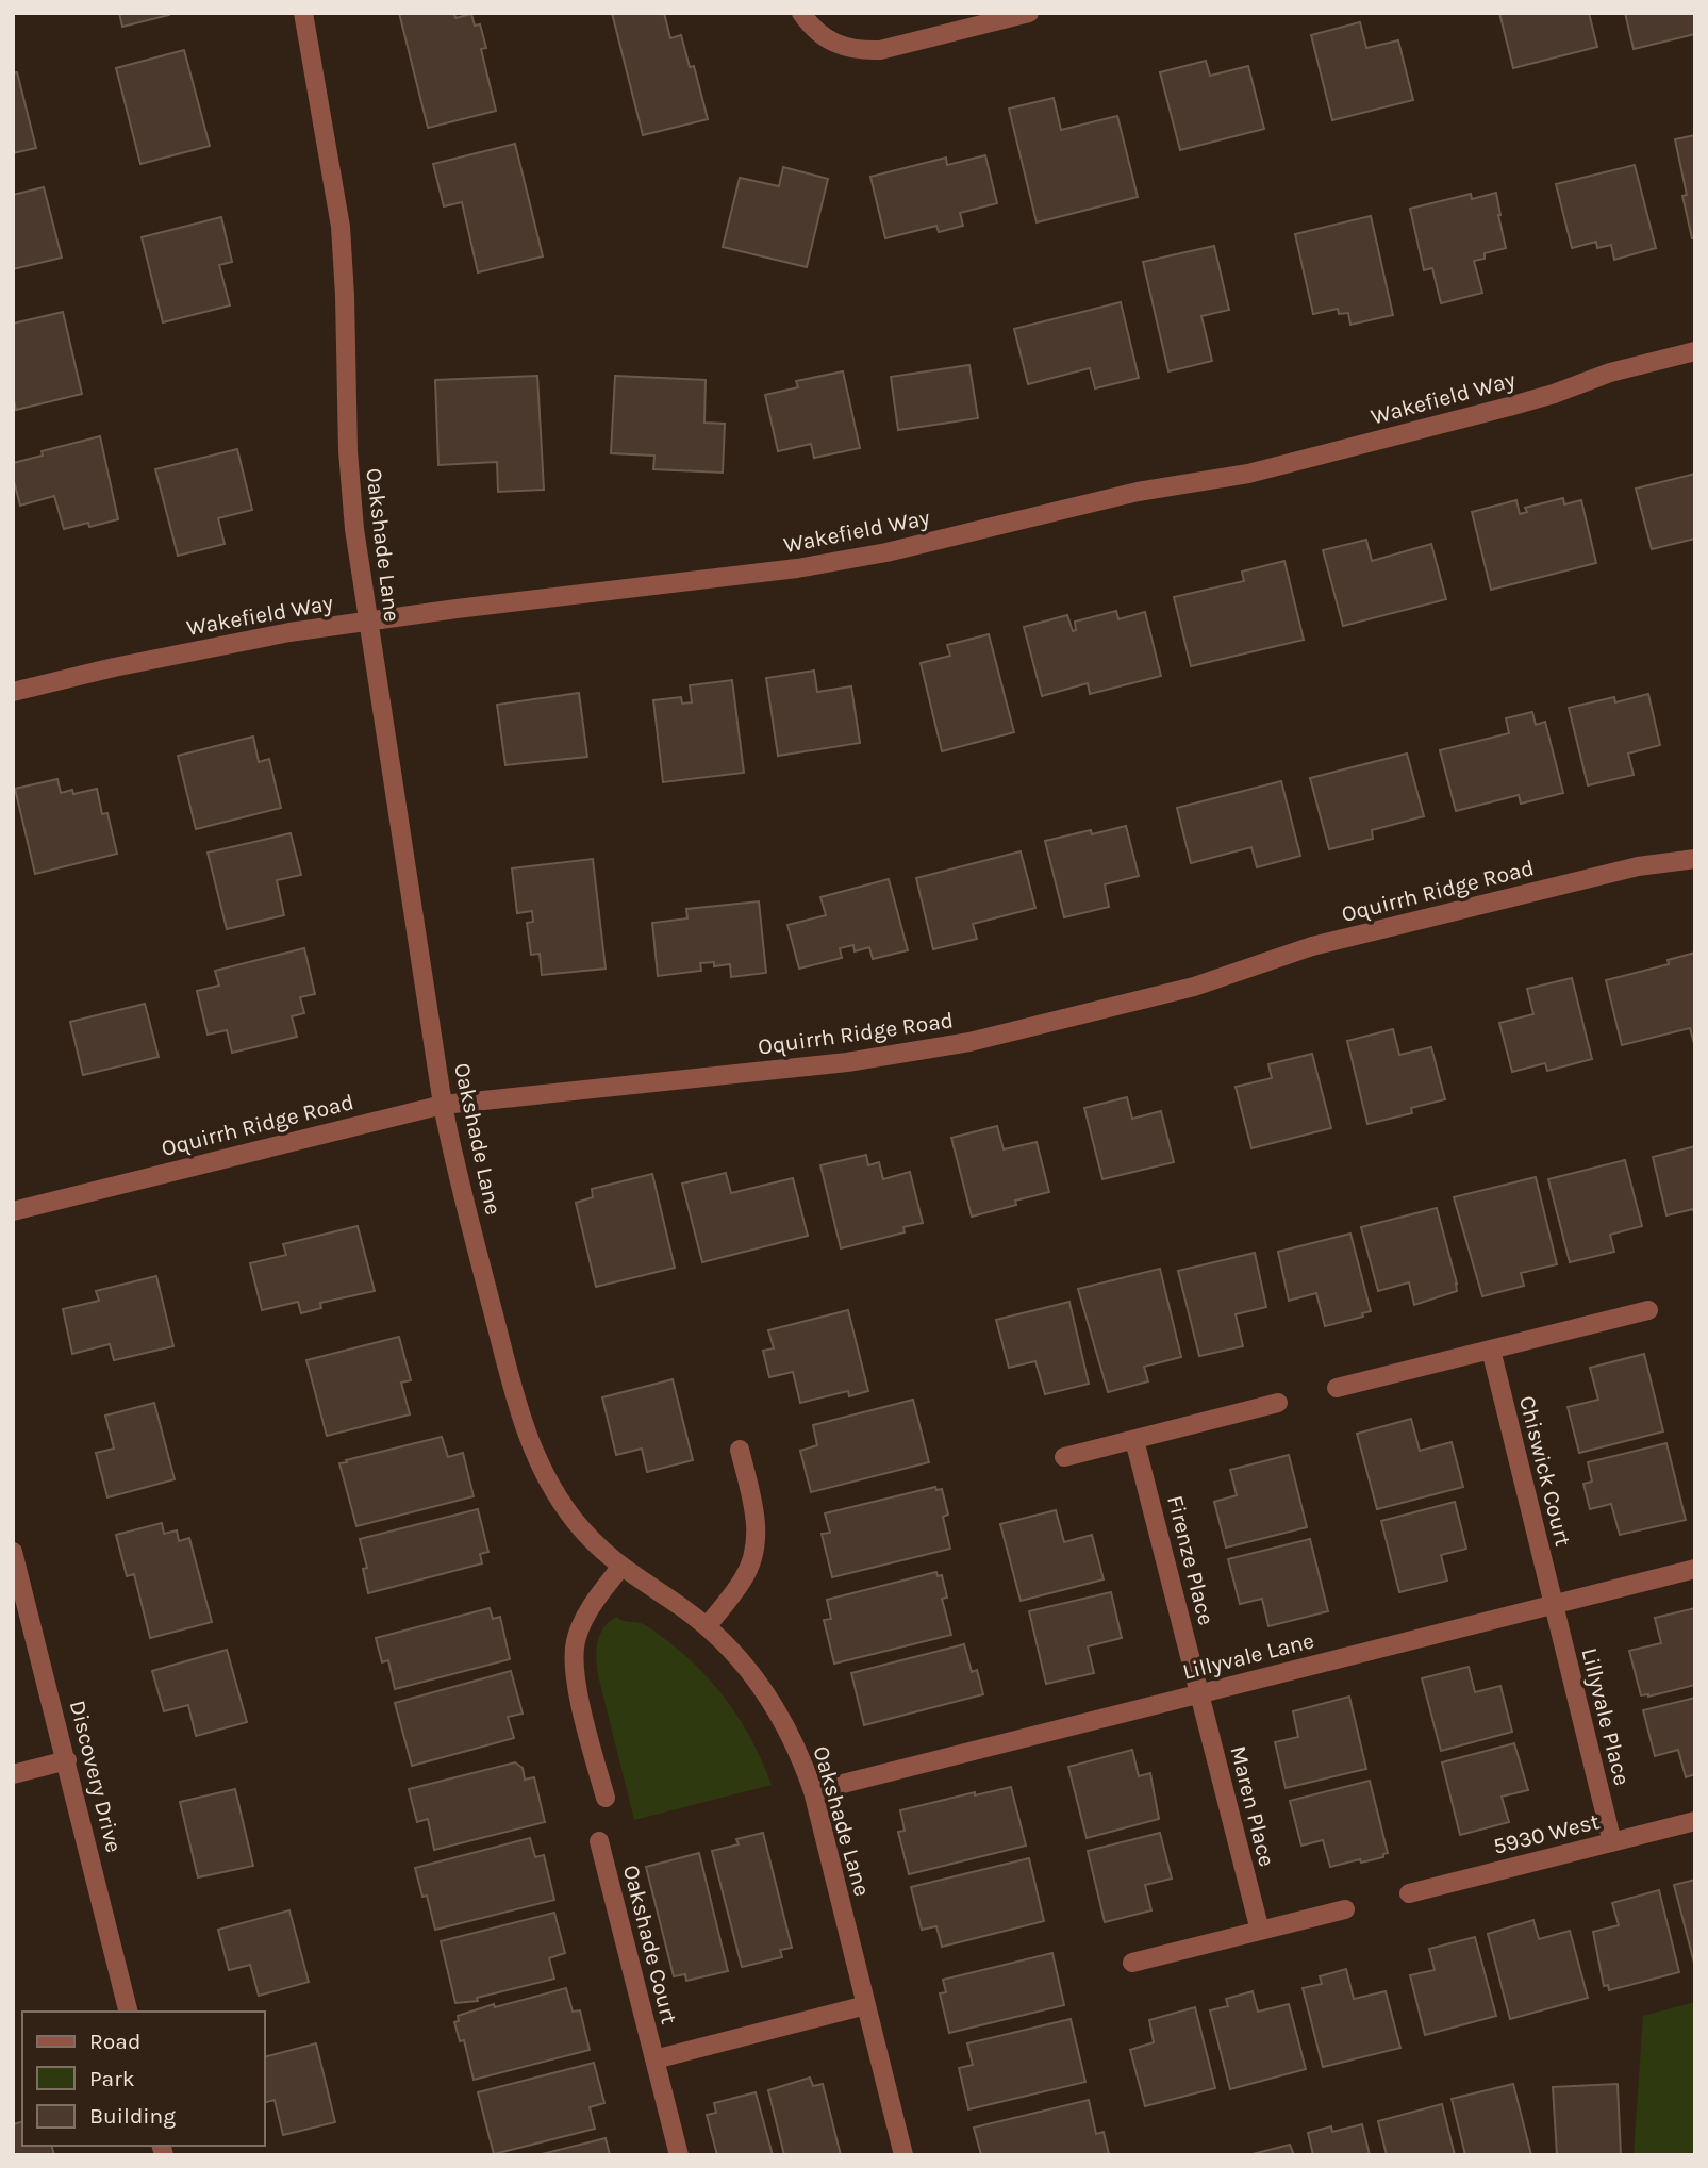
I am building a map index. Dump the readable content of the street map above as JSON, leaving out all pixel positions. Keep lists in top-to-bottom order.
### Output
{
  "streets": {
    "street": [
      "Wakefield Way",
      "Oakshade Lane",
      "Oquirrh Ridge Road",
      "Chiswick Court",
      "Firenze Place",
      "Lillyvale Lane",
      "Lillyvale Place",
      "Discovery Drive",
      "Maren Place",
      "5930 West",
      "Oakshade Court"
    ]
  },
  "crossings": [
    ["Wakefield Way", "Oakshade Lane"],
    ["Oakshade Lane", "Oquirrh Ridge Road"],
    ["Oakshade Lane", "Lillyvale Lane"],
    ["Oakshade Lane", "Oakshade Court"],
    ["Chiswick Court", "Lillyvale Lane"],
    ["Chiswick Court", "Lillyvale Place"],
    ["Firenze Place", "Lillyvale Lane"],
    ["Firenze Place", "Maren Place"],
    ["Lillyvale Lane", "Lillyvale Place"],
    ["Lillyvale Lane", "Maren Place"],
    ["Lillyvale Place", "5930 West"]
  ],
  "legend": ["Road", "Park", "Building"]
}
